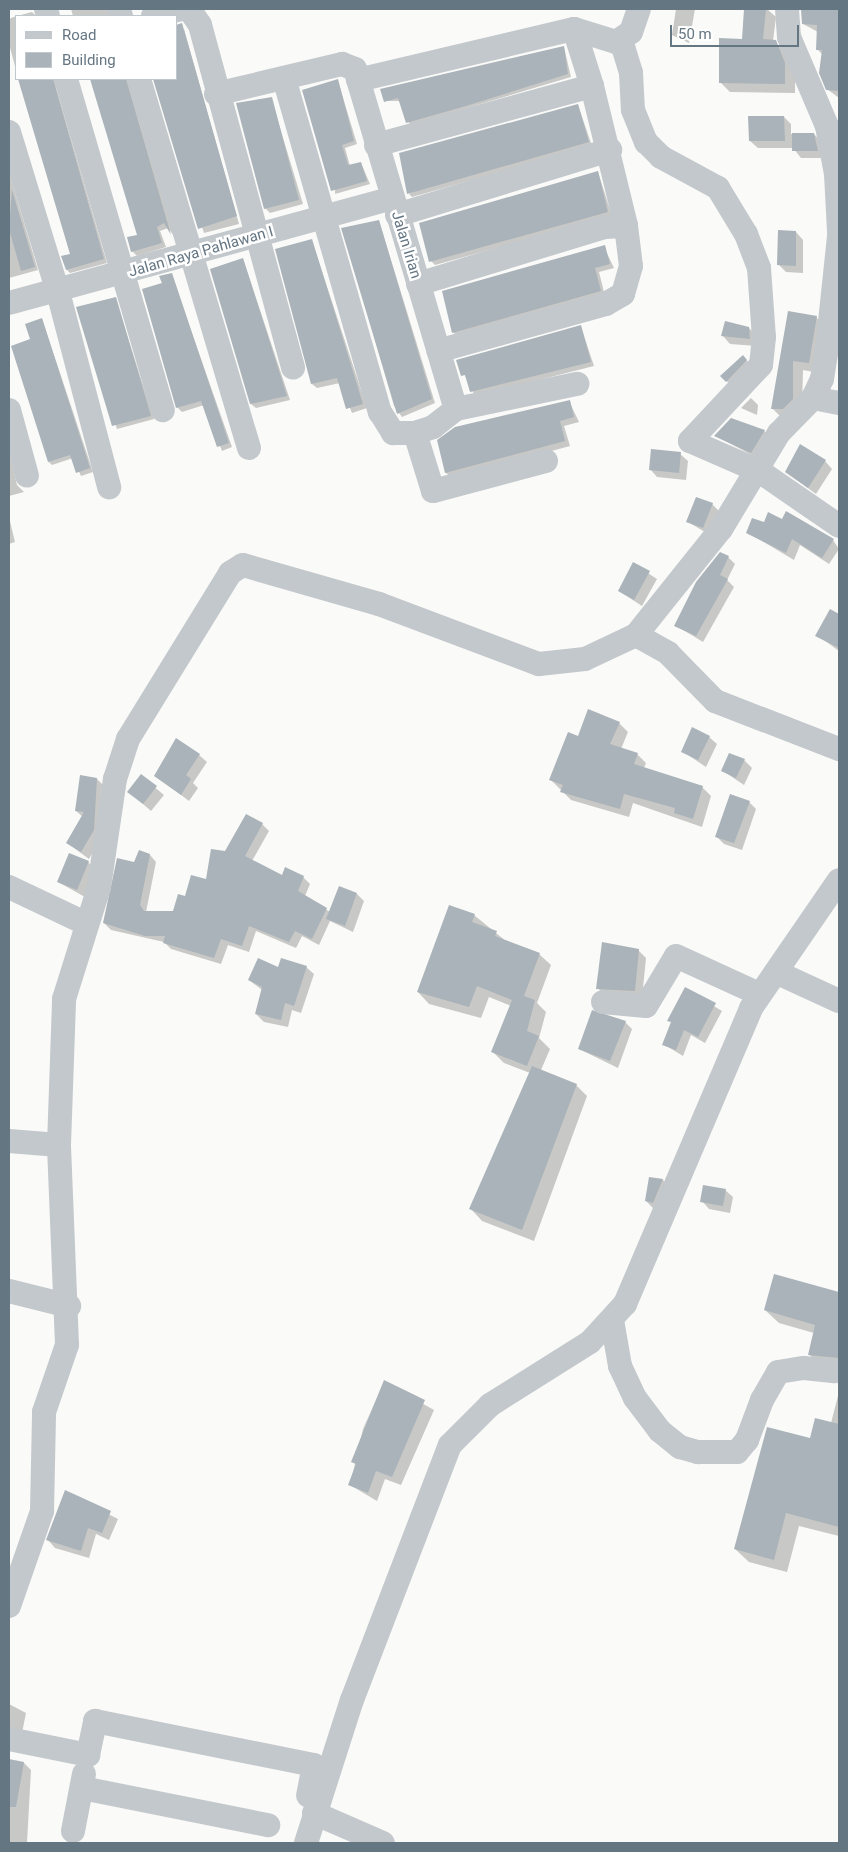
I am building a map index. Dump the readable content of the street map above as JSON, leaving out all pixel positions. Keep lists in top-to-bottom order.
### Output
{
  "streets": {
    "street": ["Jalan Irian", "Jalan Raya Pahlawan I"]
  },
  "crossings": [
    ["Jalan Irian", "Jalan Raya Pahlawan I"]
  ],
  "legend": ["Road", "Building"],
  "scale_bar": "50 m"
}
